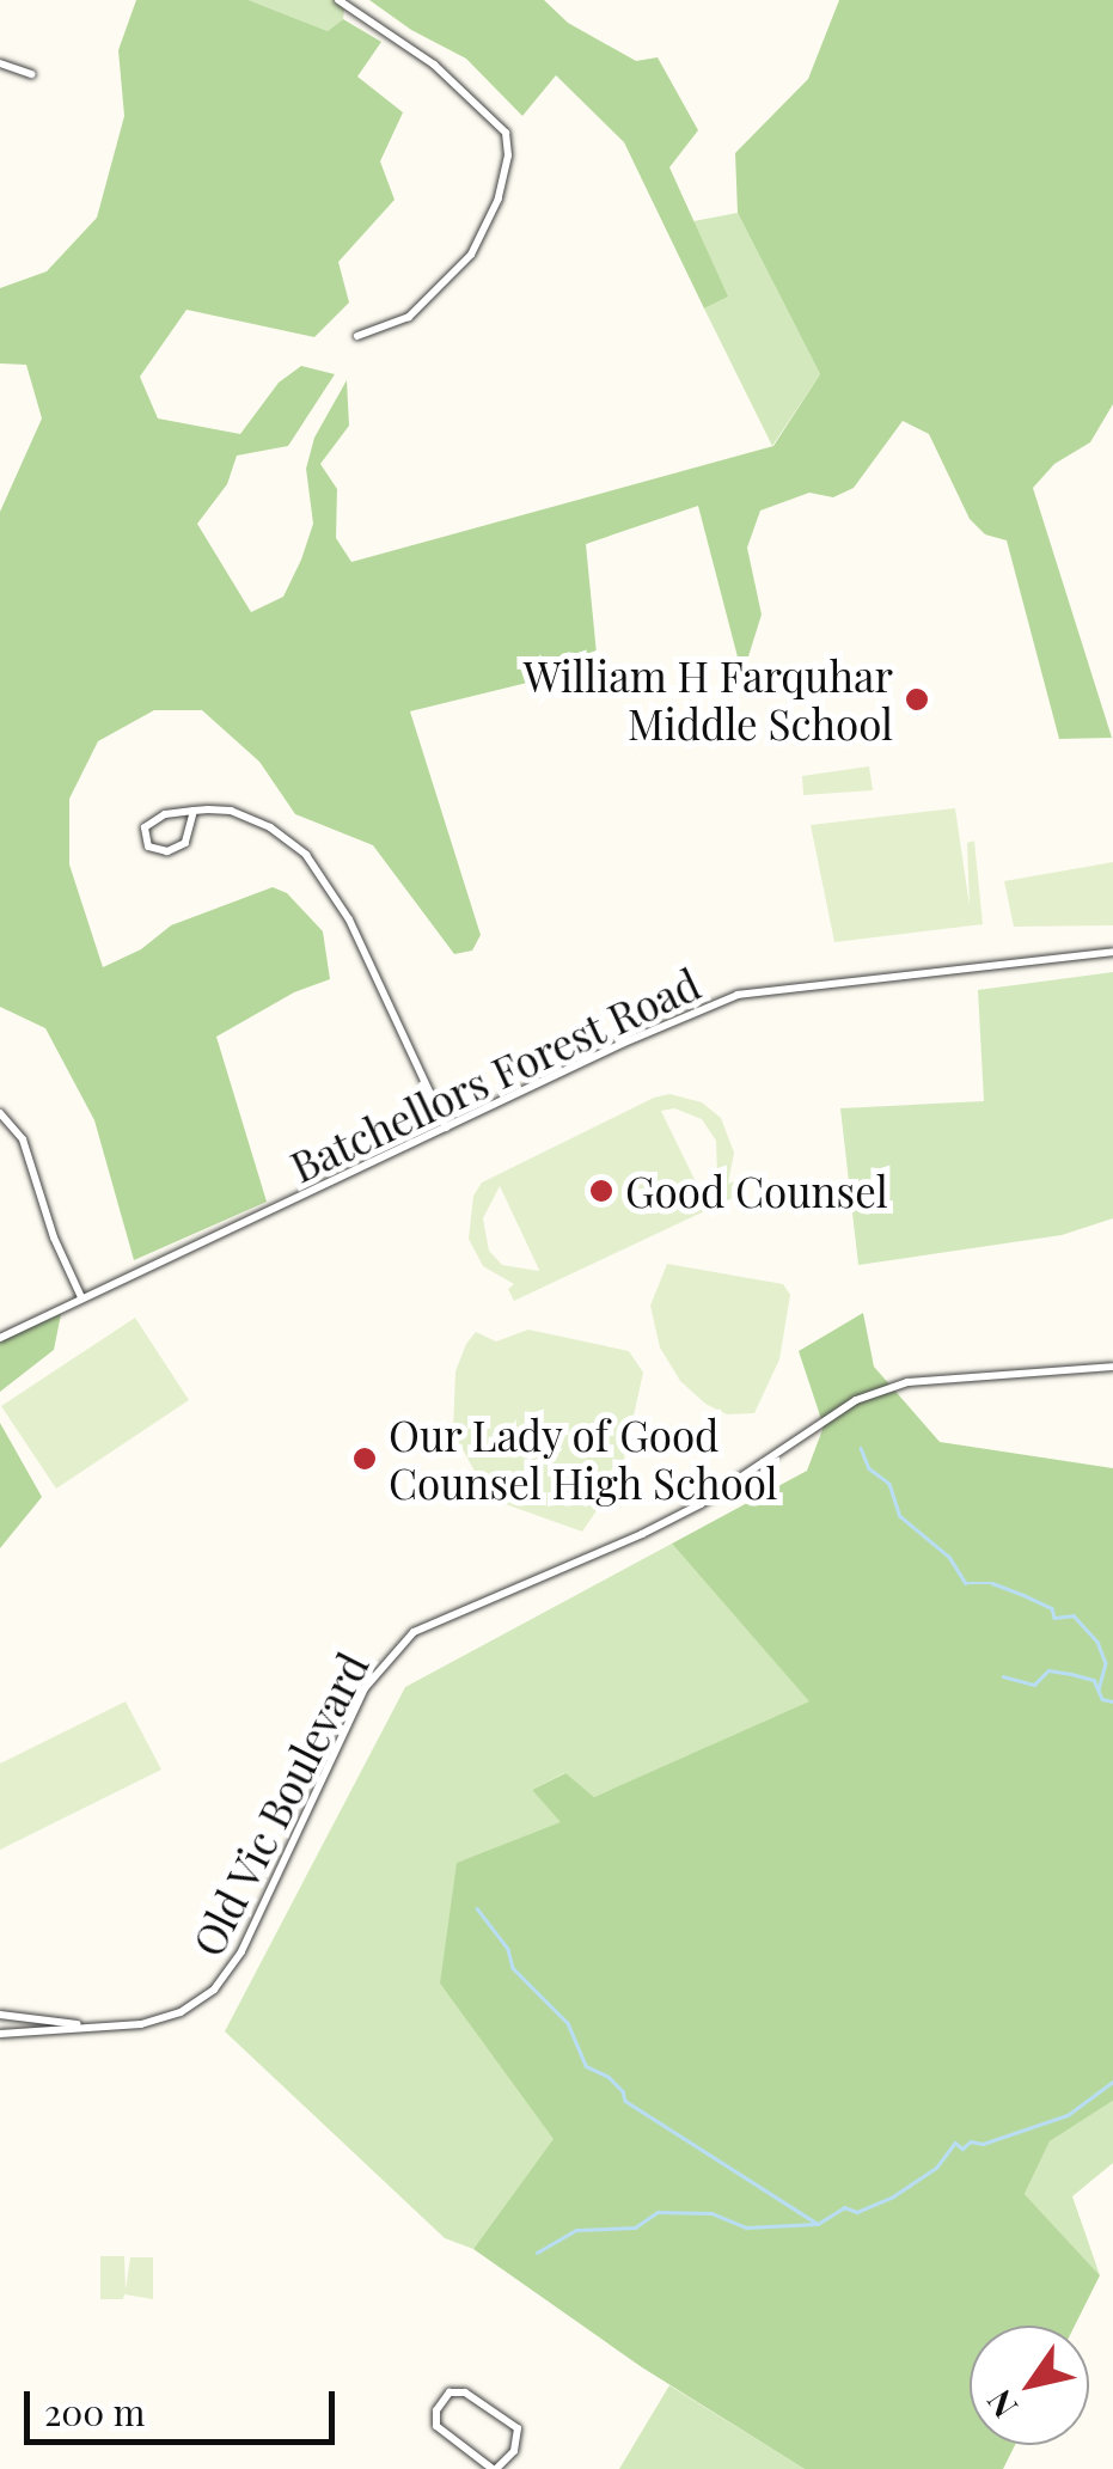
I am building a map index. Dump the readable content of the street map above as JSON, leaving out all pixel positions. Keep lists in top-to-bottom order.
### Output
{
  "streets": {
    "street": ["Batchellors Forest Road", "Old Vic Boulevard"]
  },
  "places": ["William H Farquhar Middle School", "Good Counsel", "Our Lady of Good Counsel High School"],
  "scale_bar": "200 m",
  "north": "bottom left"
}
